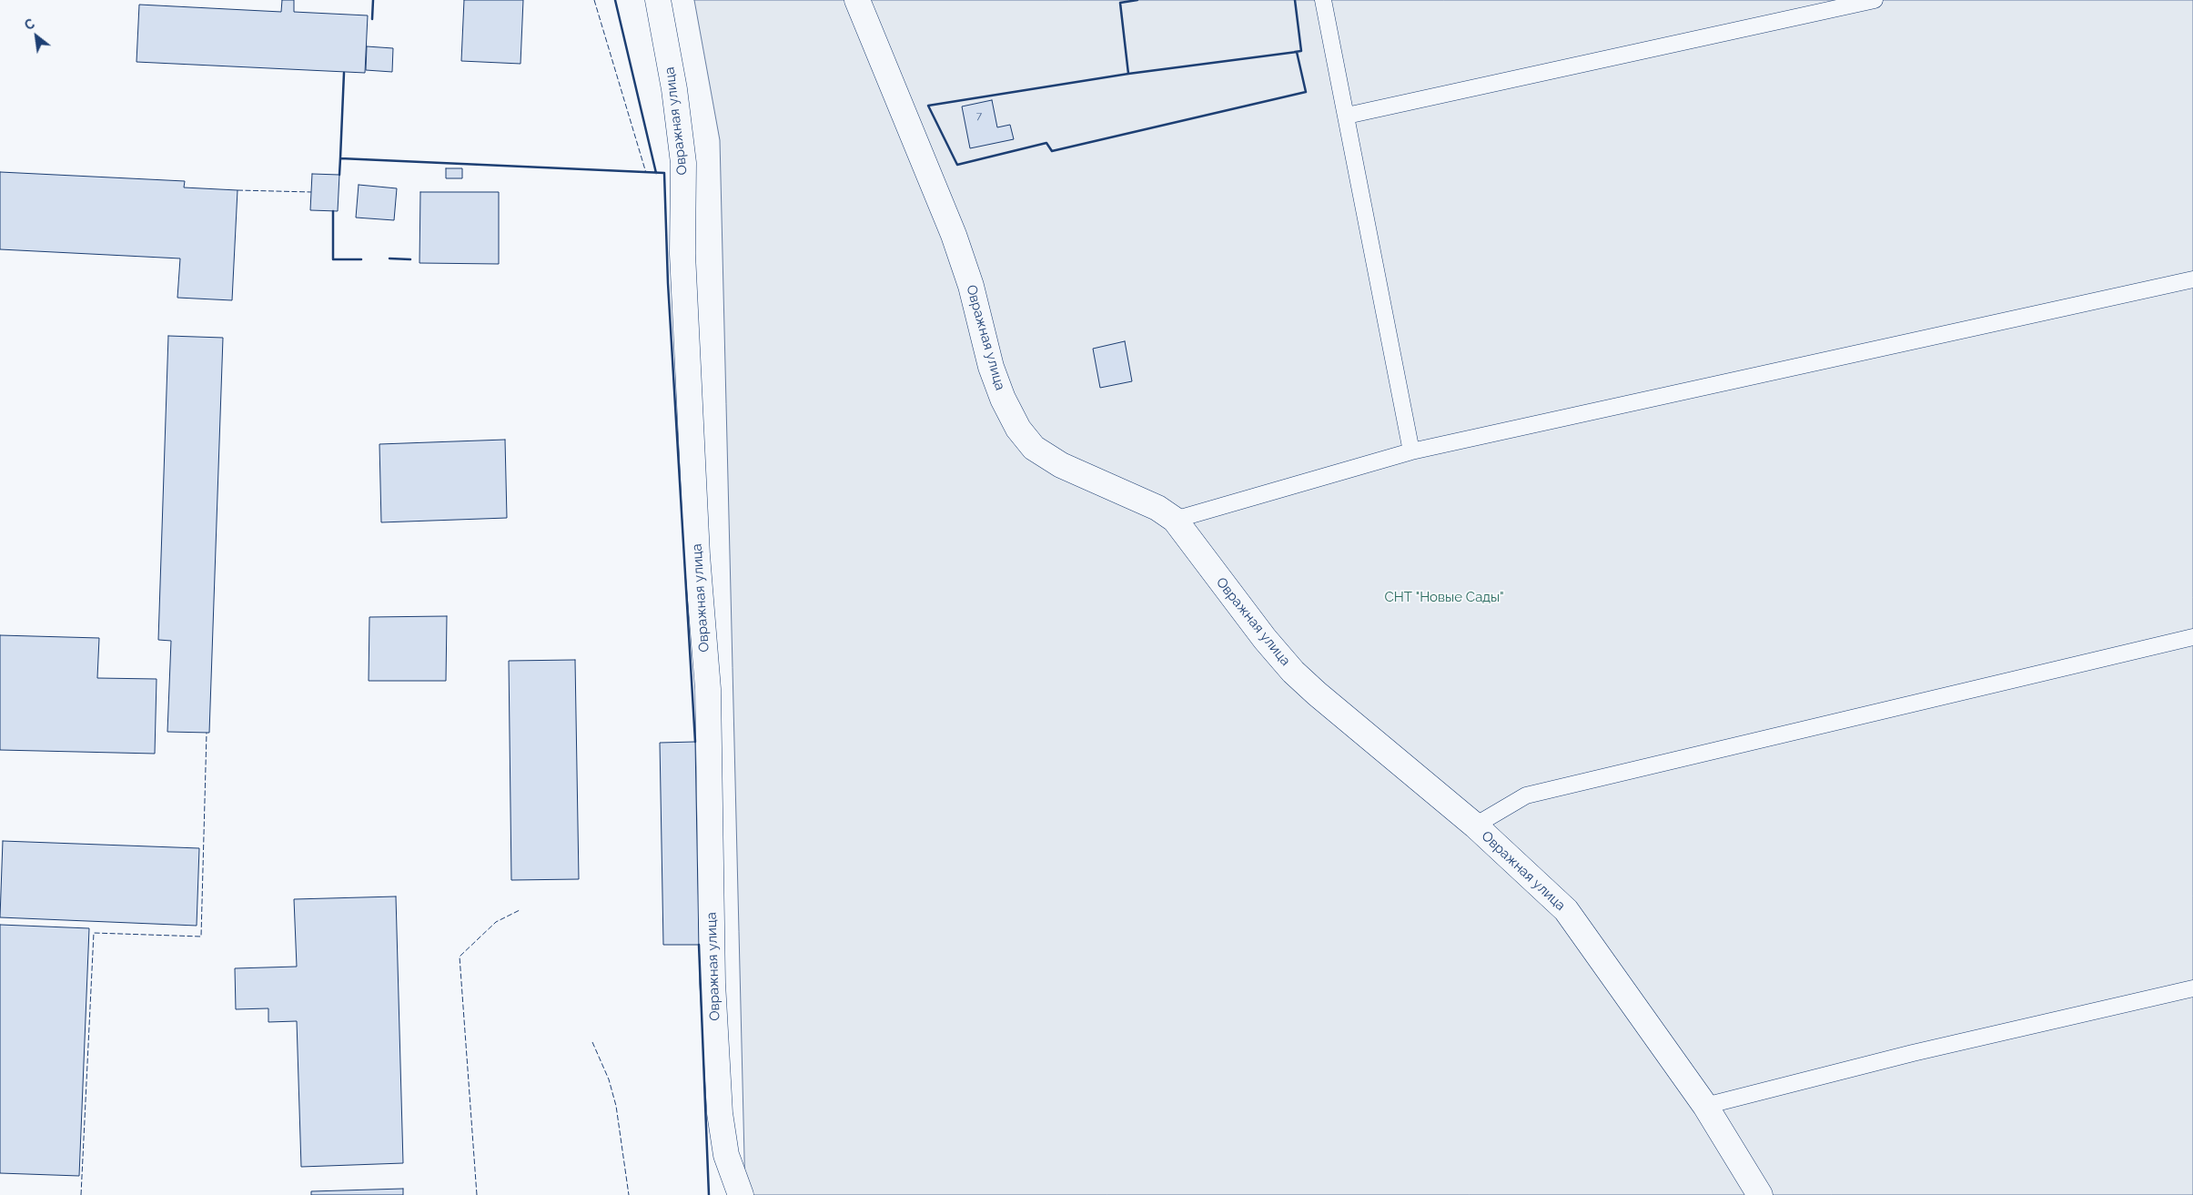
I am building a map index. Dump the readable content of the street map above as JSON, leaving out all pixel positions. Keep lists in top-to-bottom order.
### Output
{
  "streets": {
    "street": ["Овражная улица"]
  },
  "parks": ["СНТ \"Новые Сады\""],
  "house_numbers": ["7"],
  "north": "top left"
}
